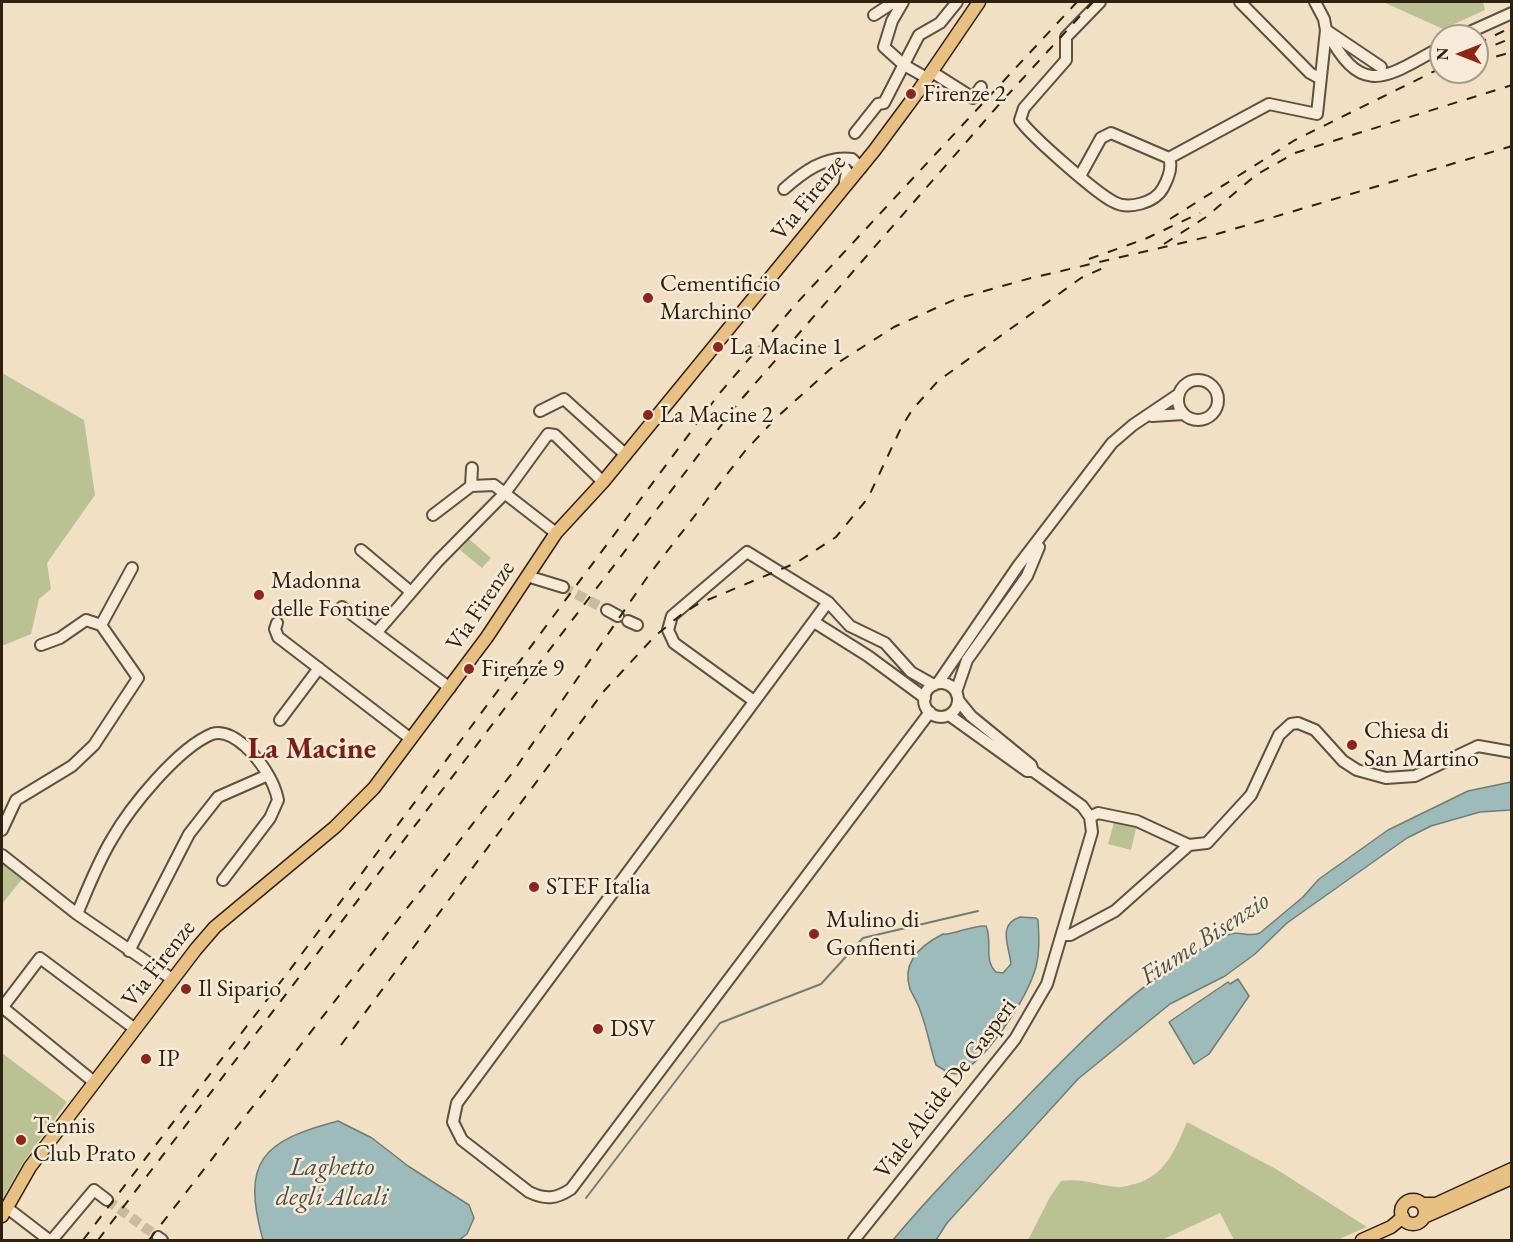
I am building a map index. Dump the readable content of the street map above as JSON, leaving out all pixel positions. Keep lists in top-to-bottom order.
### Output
{
  "streets": {
    "main road": ["Via Firenze"],
    "street": ["Viale Alcide De Gasperi"]
  },
  "districts": ["La Macine"],
  "water": ["Fiume Bisenzio", "Laghetto degli Alcali"],
  "places": [
    "Firenze 2",
    "Cementificio Marchino",
    "La Macine 1",
    "La Macine 2",
    "Madonna delle Fontine",
    "Firenze 9",
    "Chiesa di San Martino",
    "STEF Italia",
    "Mulino di Gonfienti",
    "Il Sipario",
    "DSV",
    "IP",
    "Tennis Club Prato"
  ],
  "north": "left"
}
